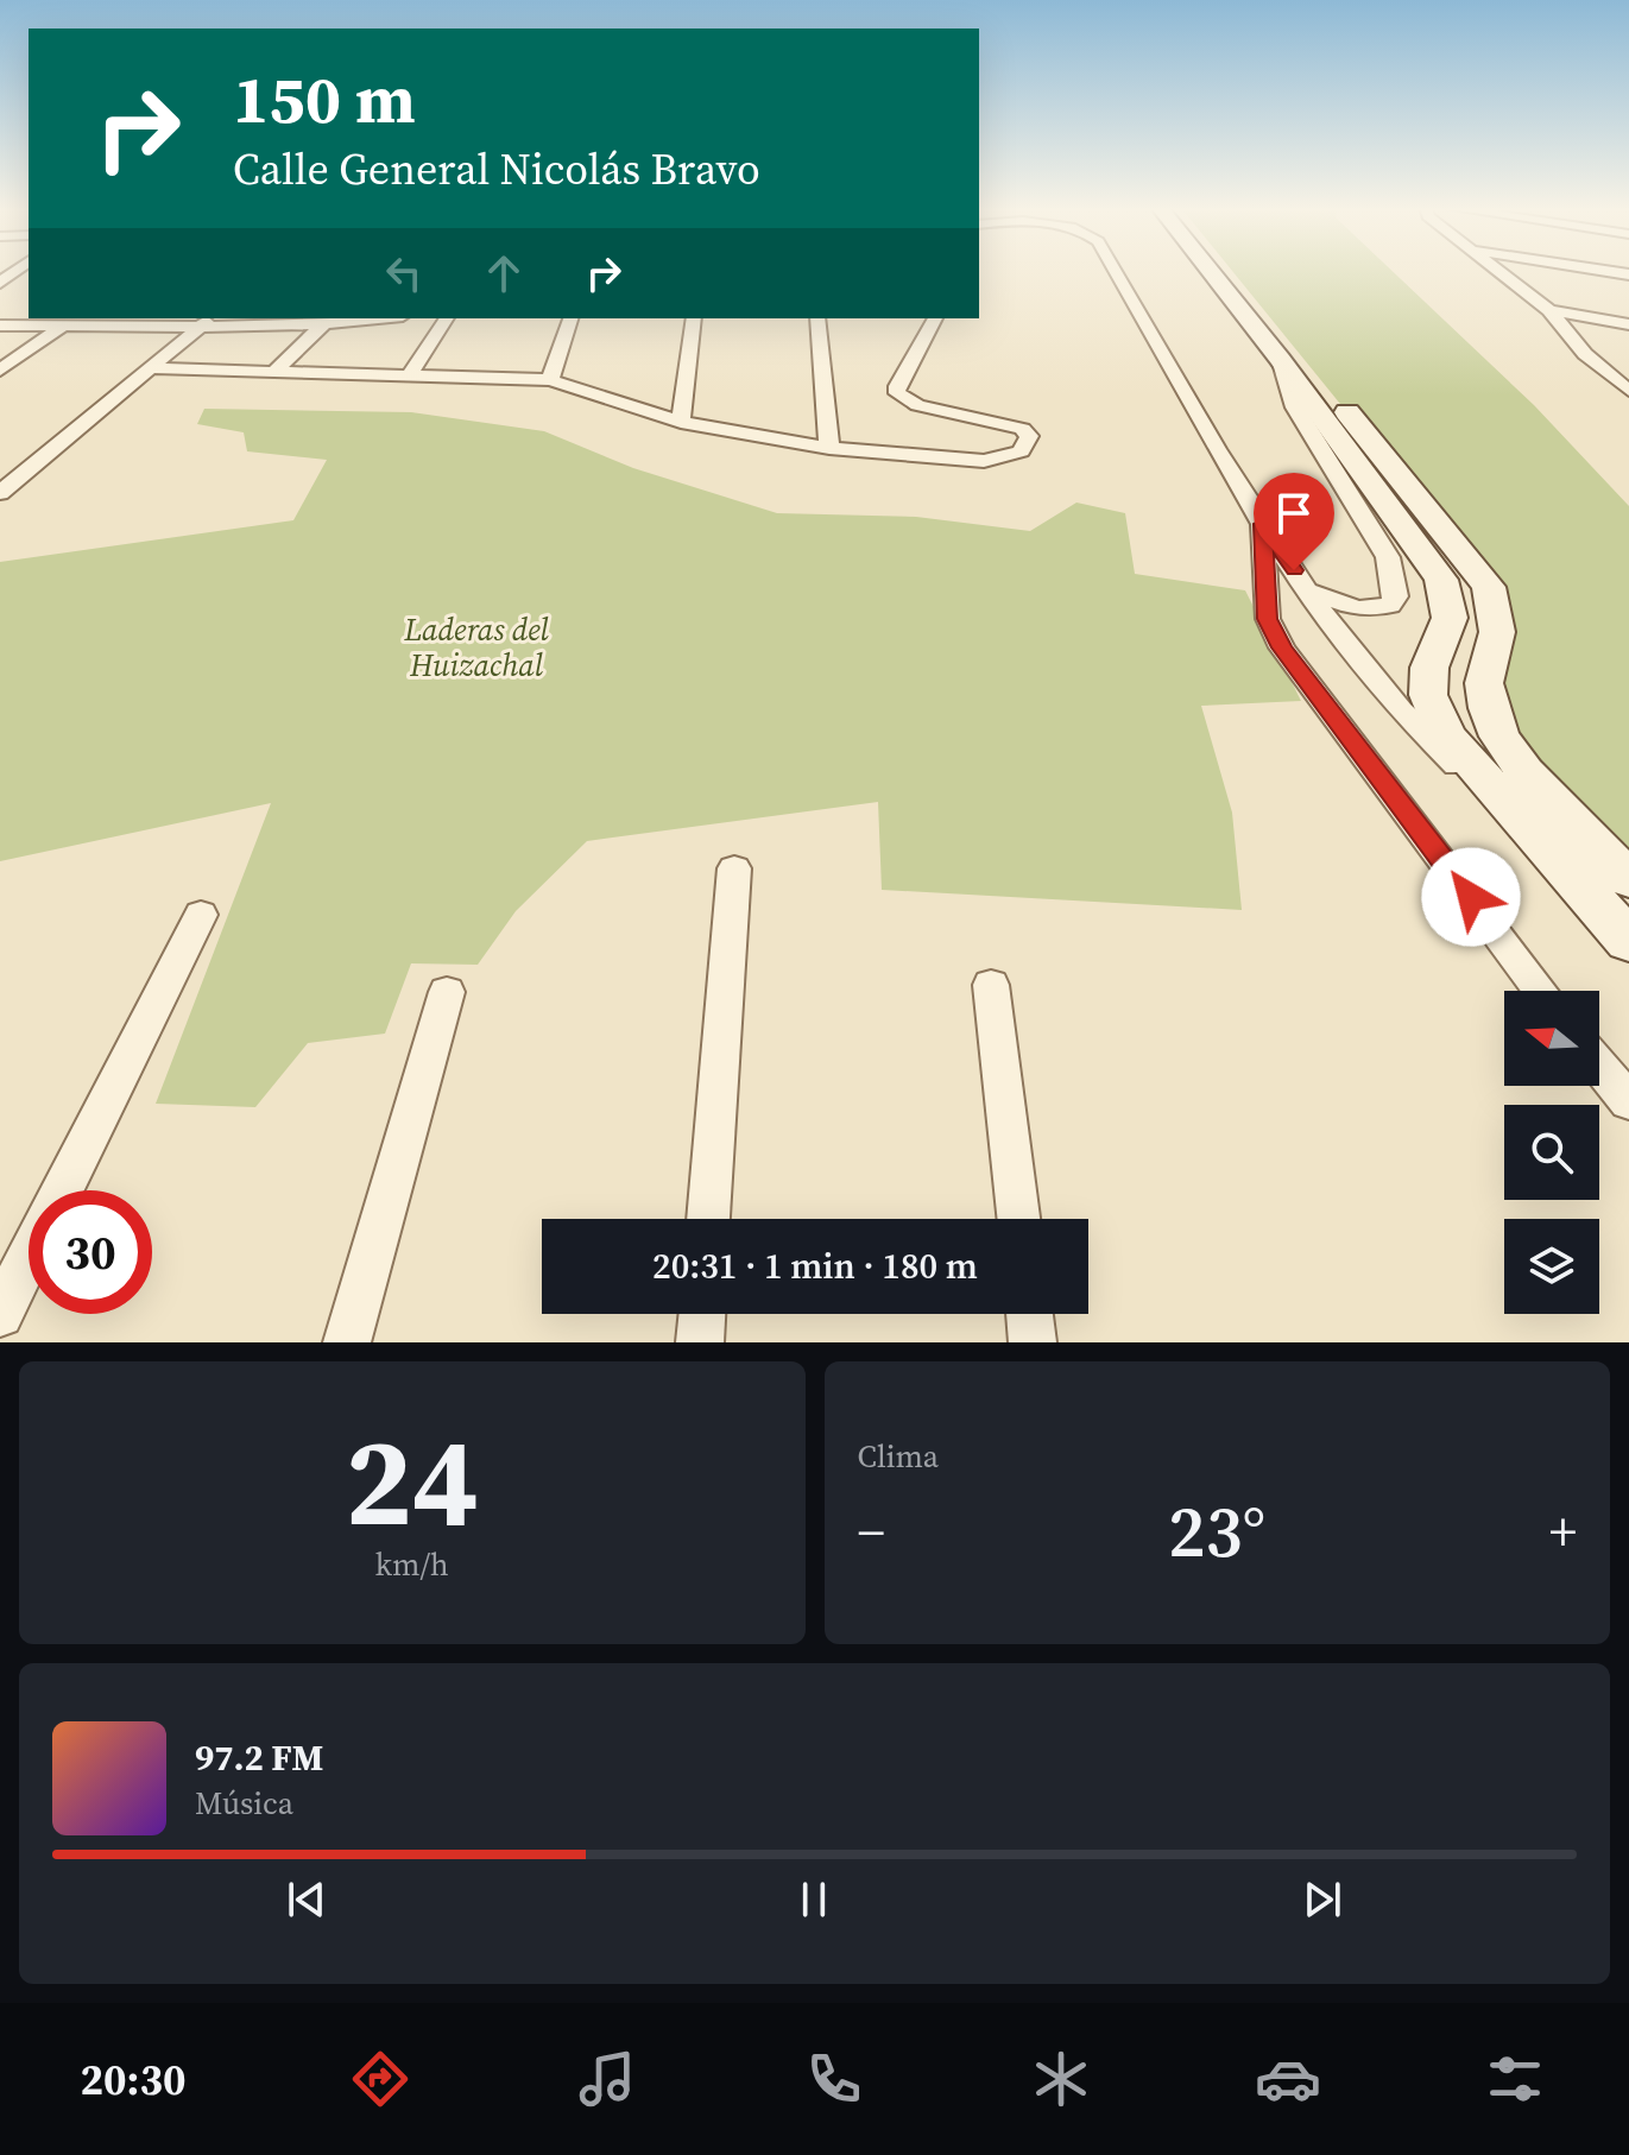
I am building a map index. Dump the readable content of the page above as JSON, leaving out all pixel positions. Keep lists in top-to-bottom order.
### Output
{
  "parks": ["Laderas del Huizachal"],
  "north": "left",
  "page": {
    "turn": ["150 m", "Calle General Nicolás Bravo"],
    "limit": "30",
    "trip": "20:31 · 1 min · 180 m",
    "tile": [
      ["24", "km/h"],
      "Clima"
    ],
    "heat": ["−", "23°", "+"],
    "song": ["97.2 FM", "Música"],
    "tabs": "20:30"
  }
}
